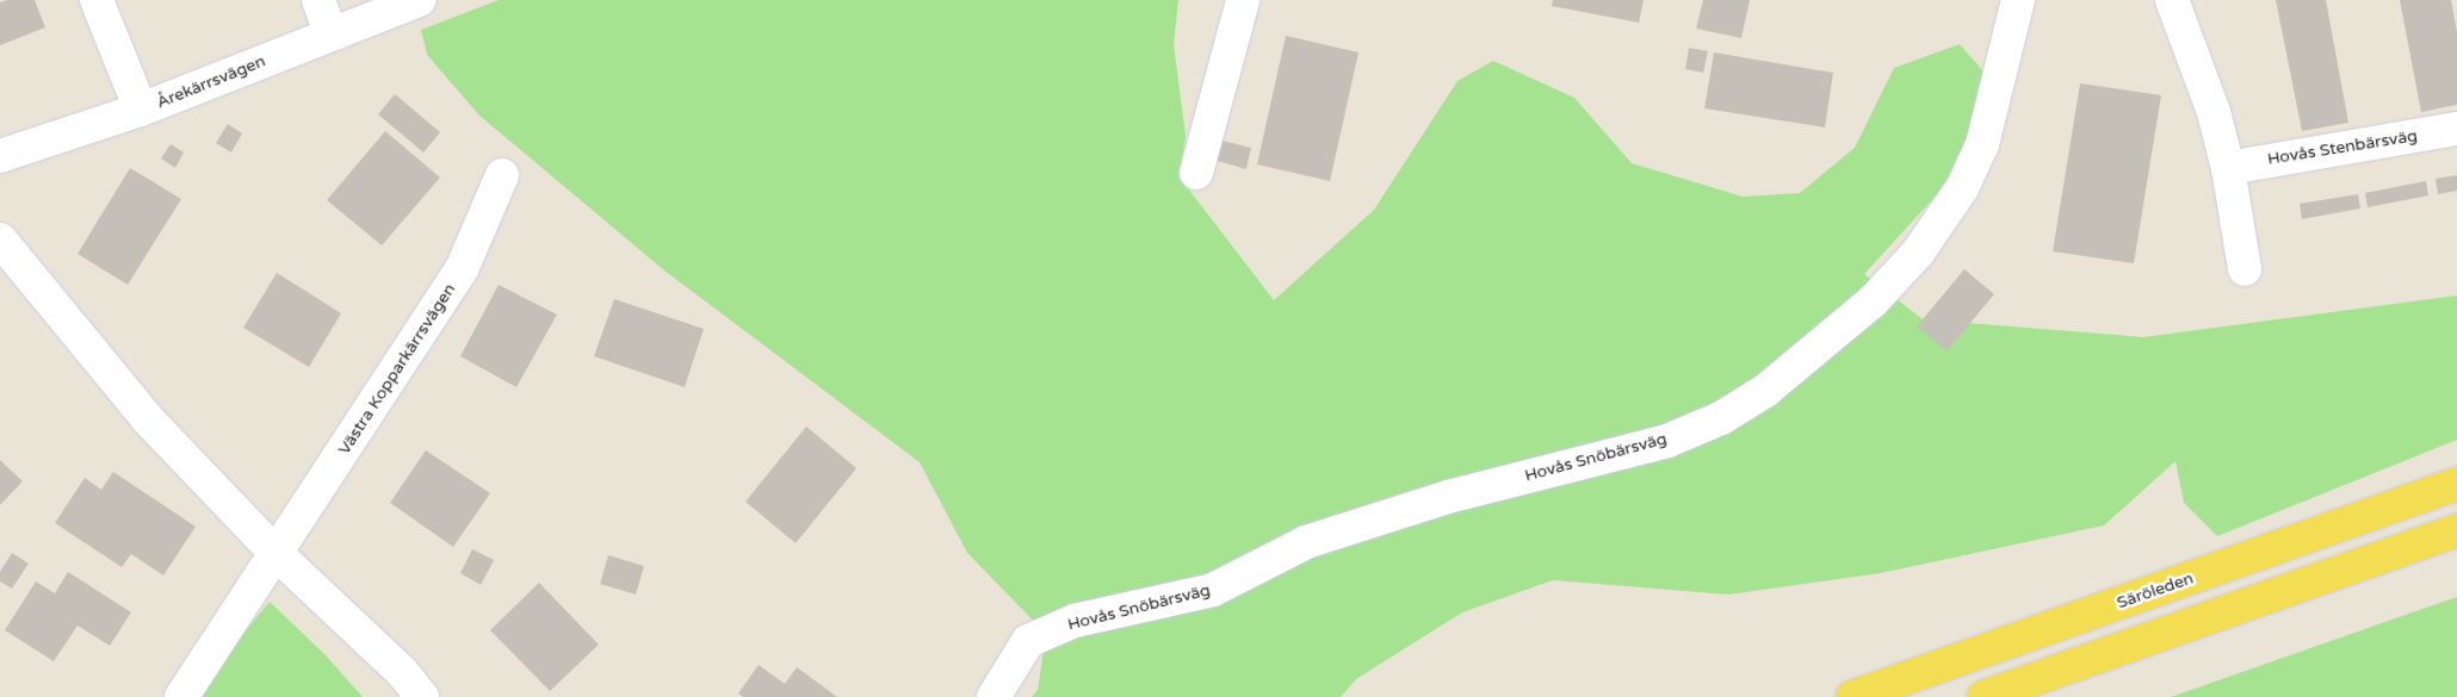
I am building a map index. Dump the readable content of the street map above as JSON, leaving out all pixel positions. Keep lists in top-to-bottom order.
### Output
{
  "streets": {
    "main road": ["Säröleden"],
    "street": [
      "Årekärrsvägen",
      "Hovås Stenbärsväg",
      "Västra Kopparkärrsvägen",
      "Hovås Snöbärsväg"
    ]
  }
}
